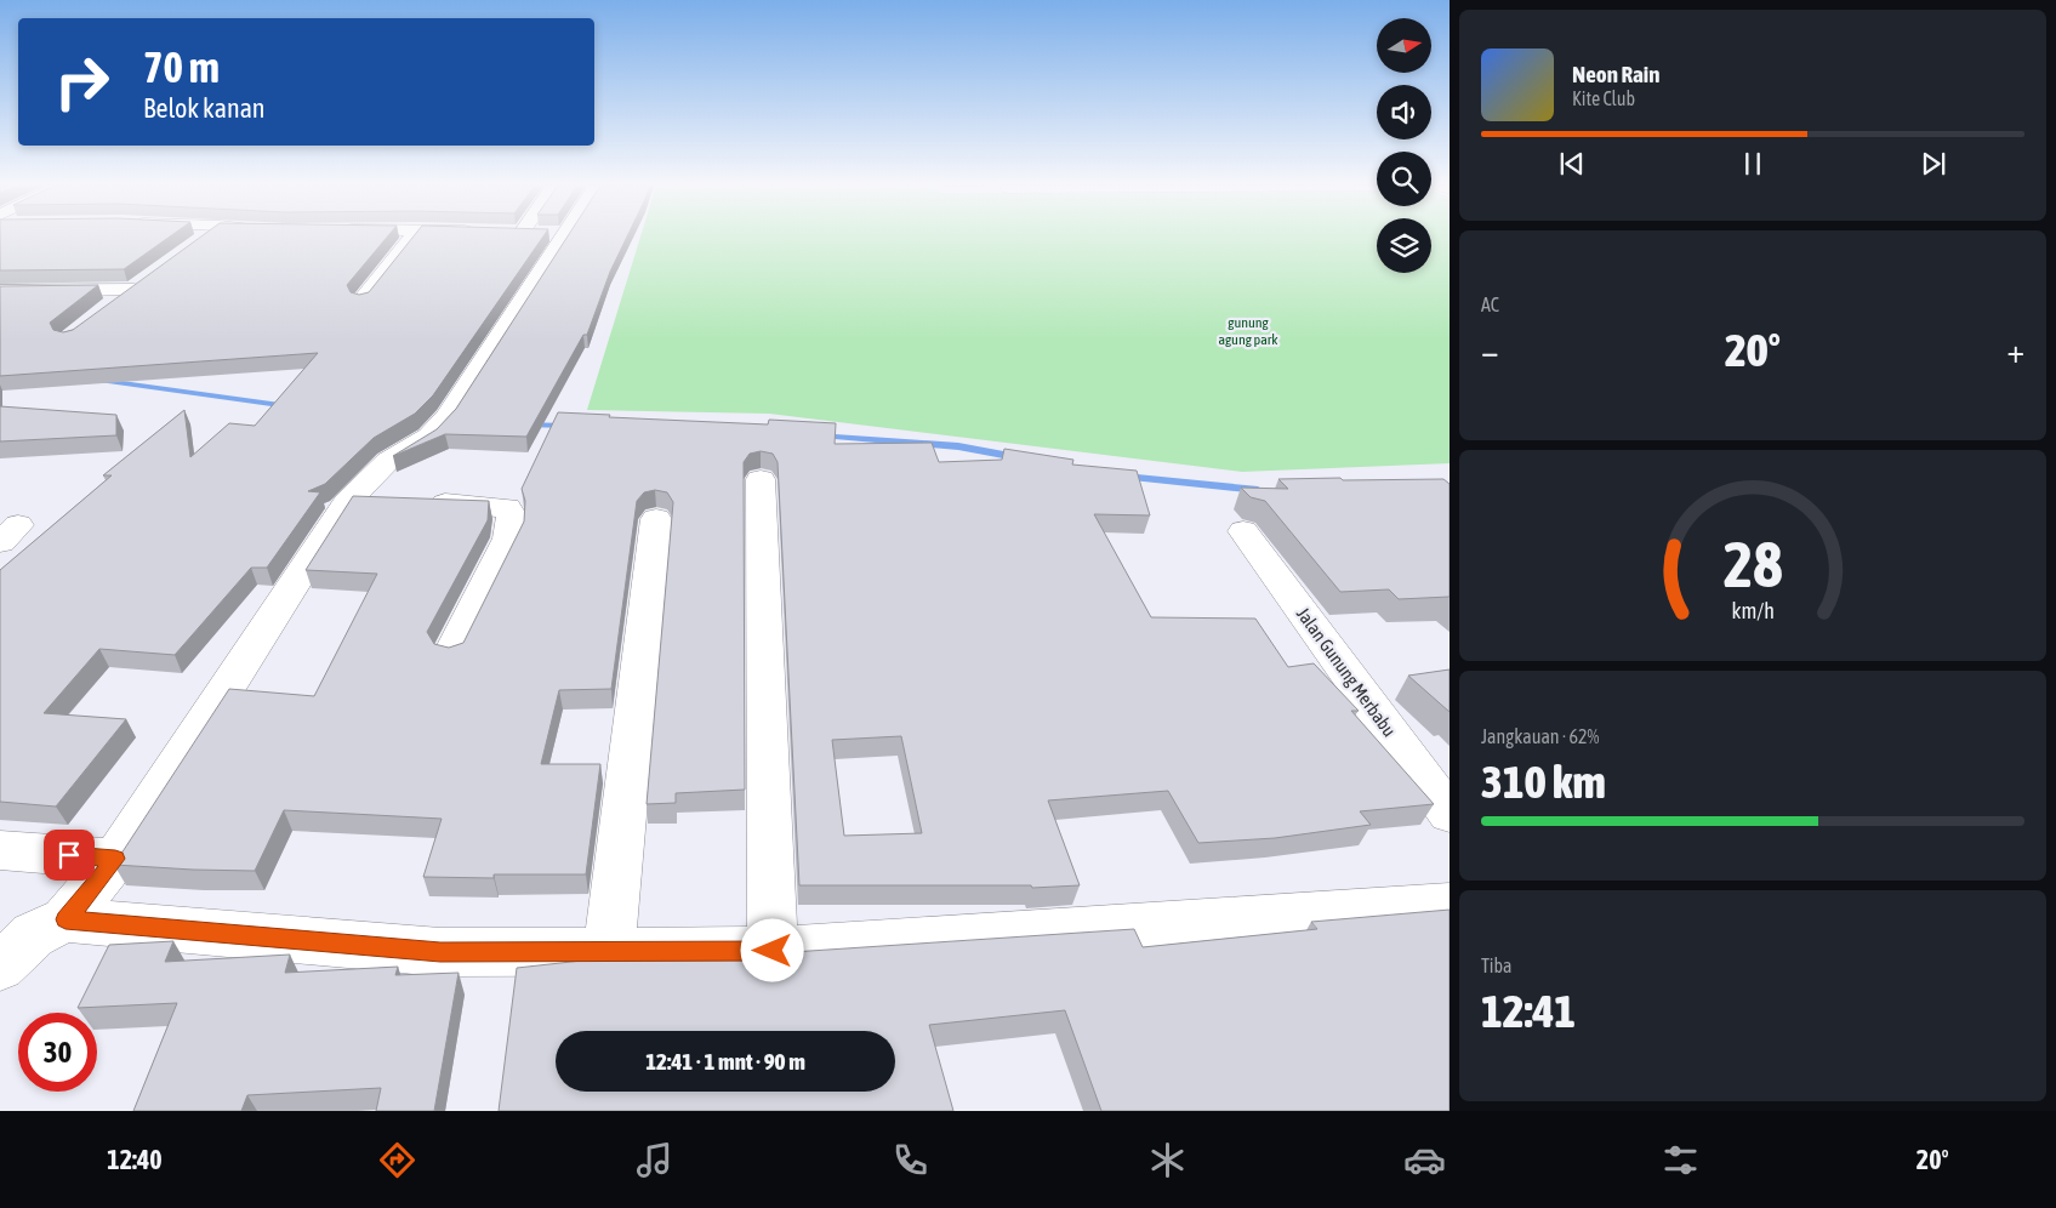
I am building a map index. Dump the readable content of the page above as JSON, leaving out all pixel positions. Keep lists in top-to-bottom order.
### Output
{
  "streets": {
    "street": ["Jalan Gunung Merbabu"]
  },
  "parks": ["gunung agung park"],
  "north": "right",
  "page": {
    "turn": ["70 m", "Belok kanan"],
    "song": ["Neon Rain", "Kite Club"],
    "tile": [
      "AC",
      ["Jangkauan · 62%", "310 km"],
      ["Tiba", "12:41"]
    ],
    "heat": ["−", "20°", "+"],
    "limit": "30",
    "trip": "12:41 · 1 mnt · 90 m",
    "tabs": ["12:40", "20°"],
    "gauge": ["28", "km/h"]
  }
}
